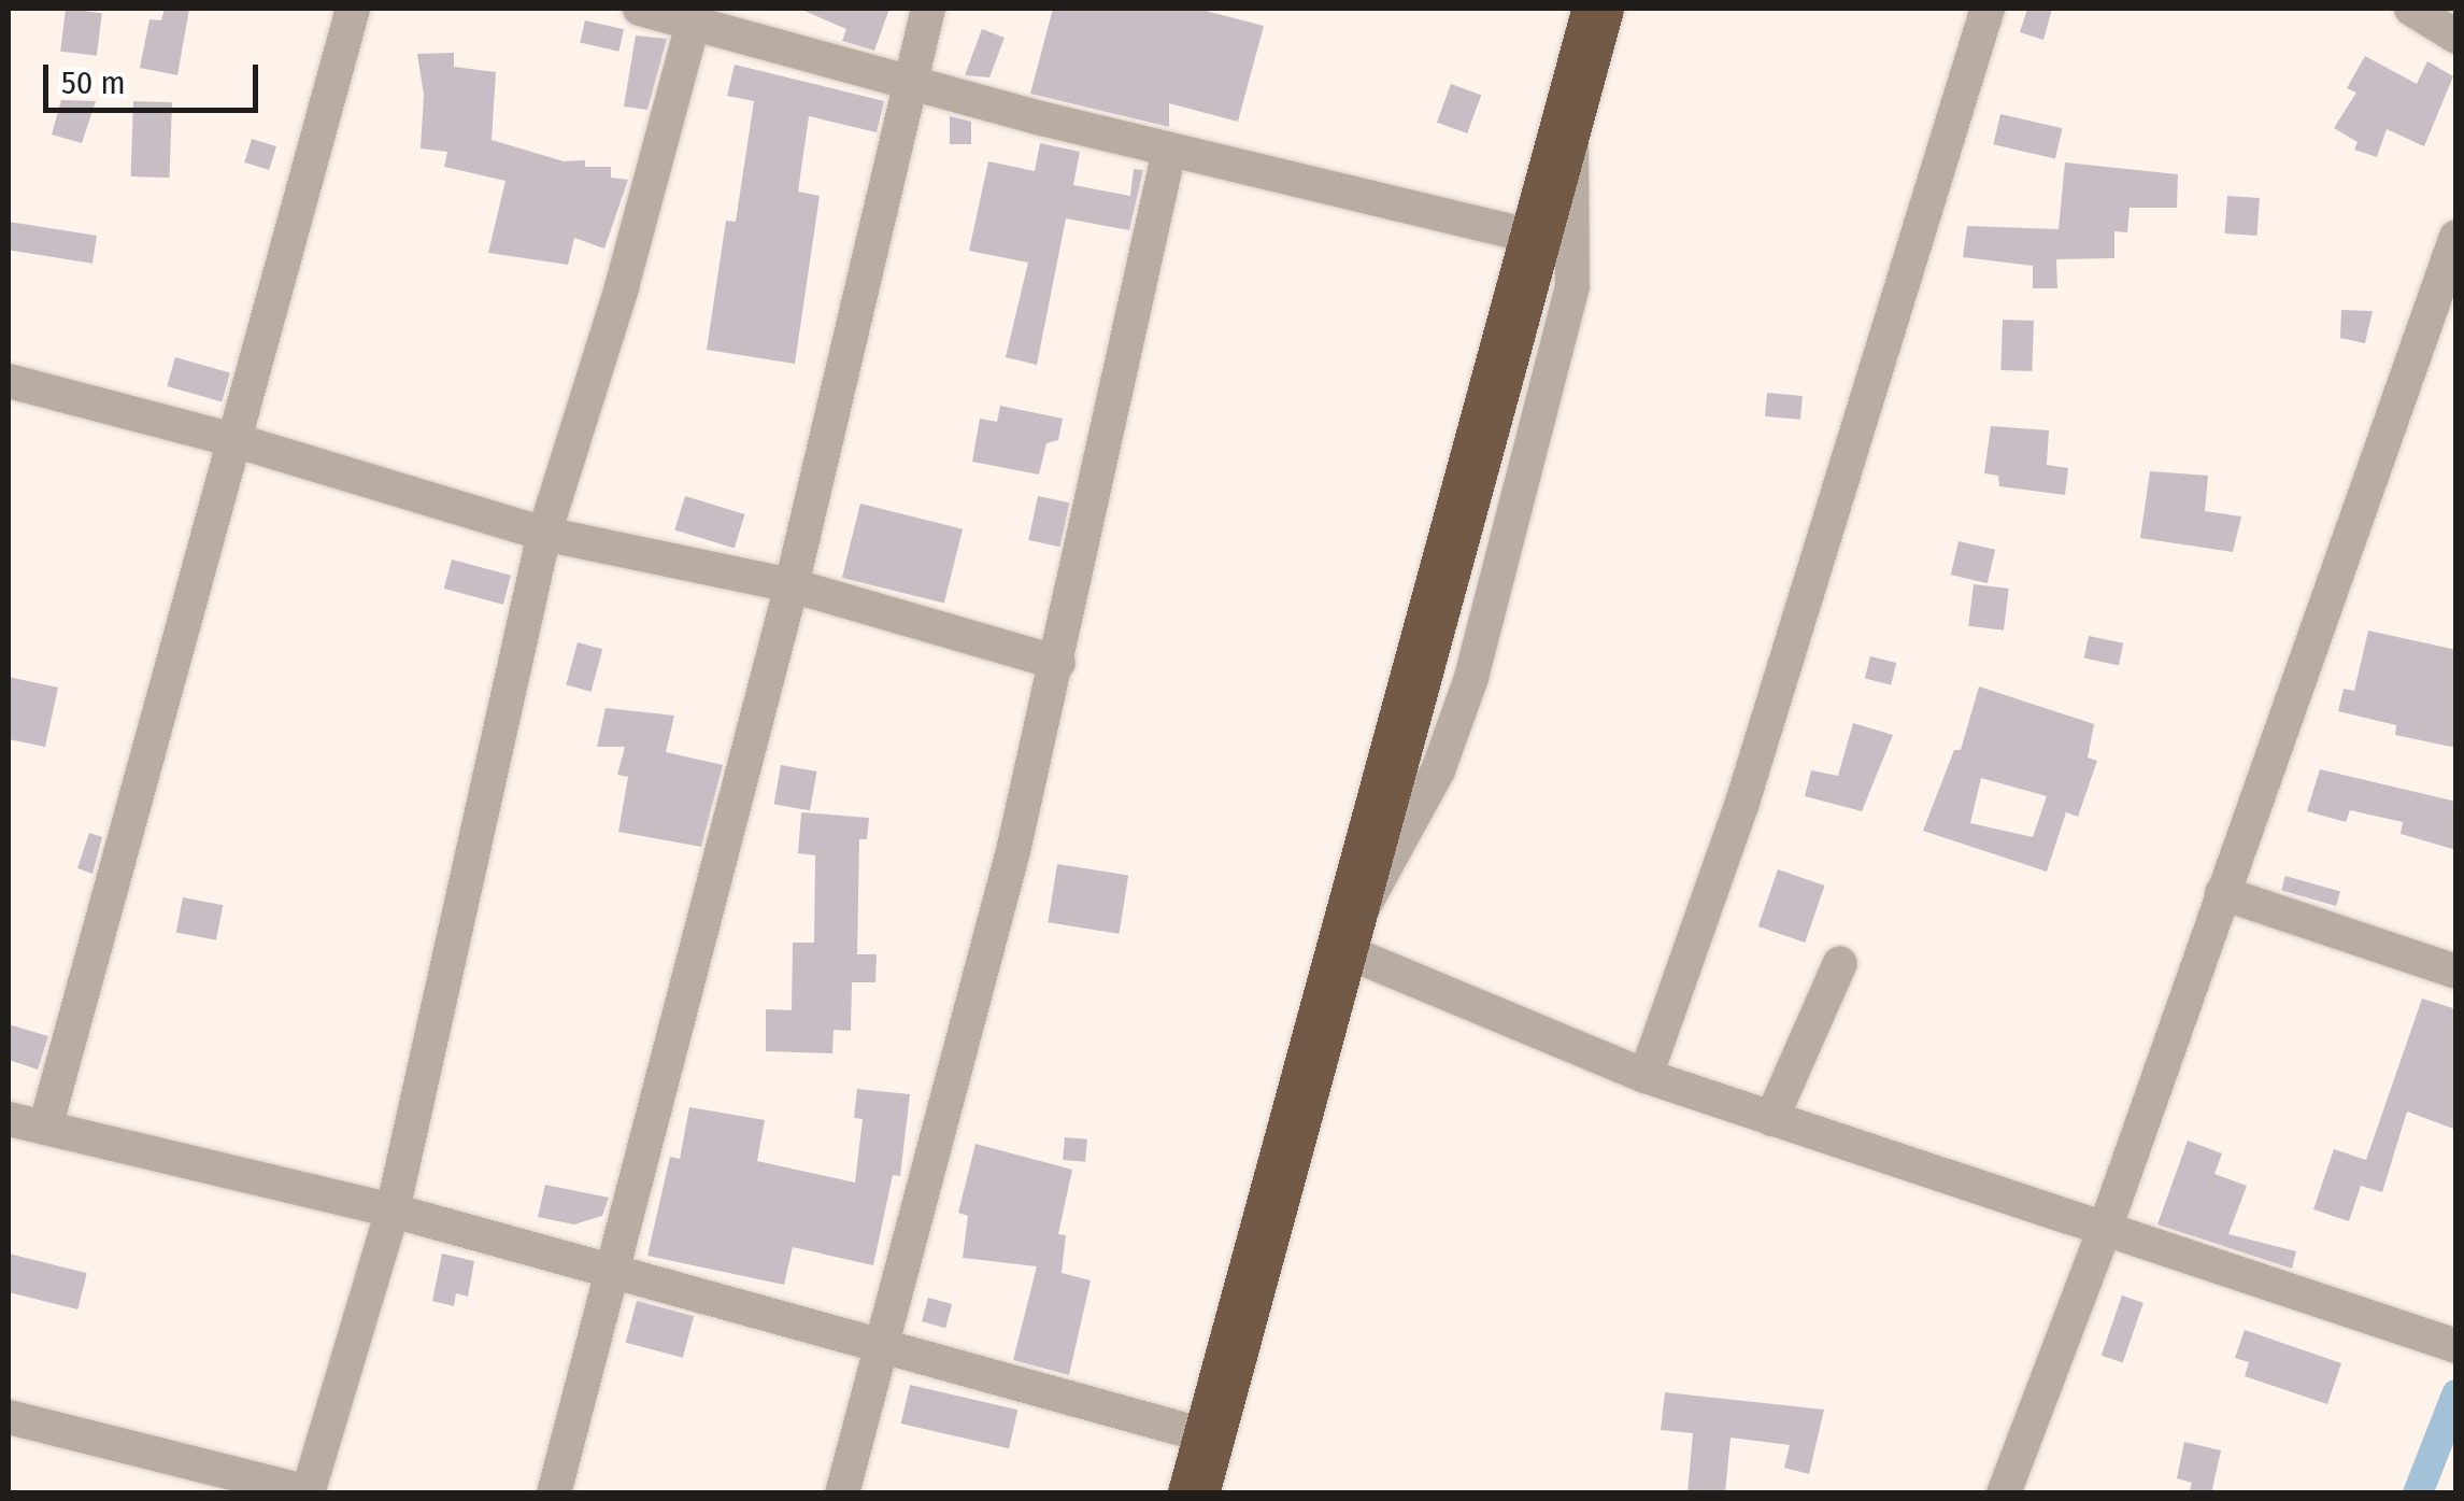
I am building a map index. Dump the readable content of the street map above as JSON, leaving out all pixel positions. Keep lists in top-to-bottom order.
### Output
{
  "scale_bar": "50 m"
}
